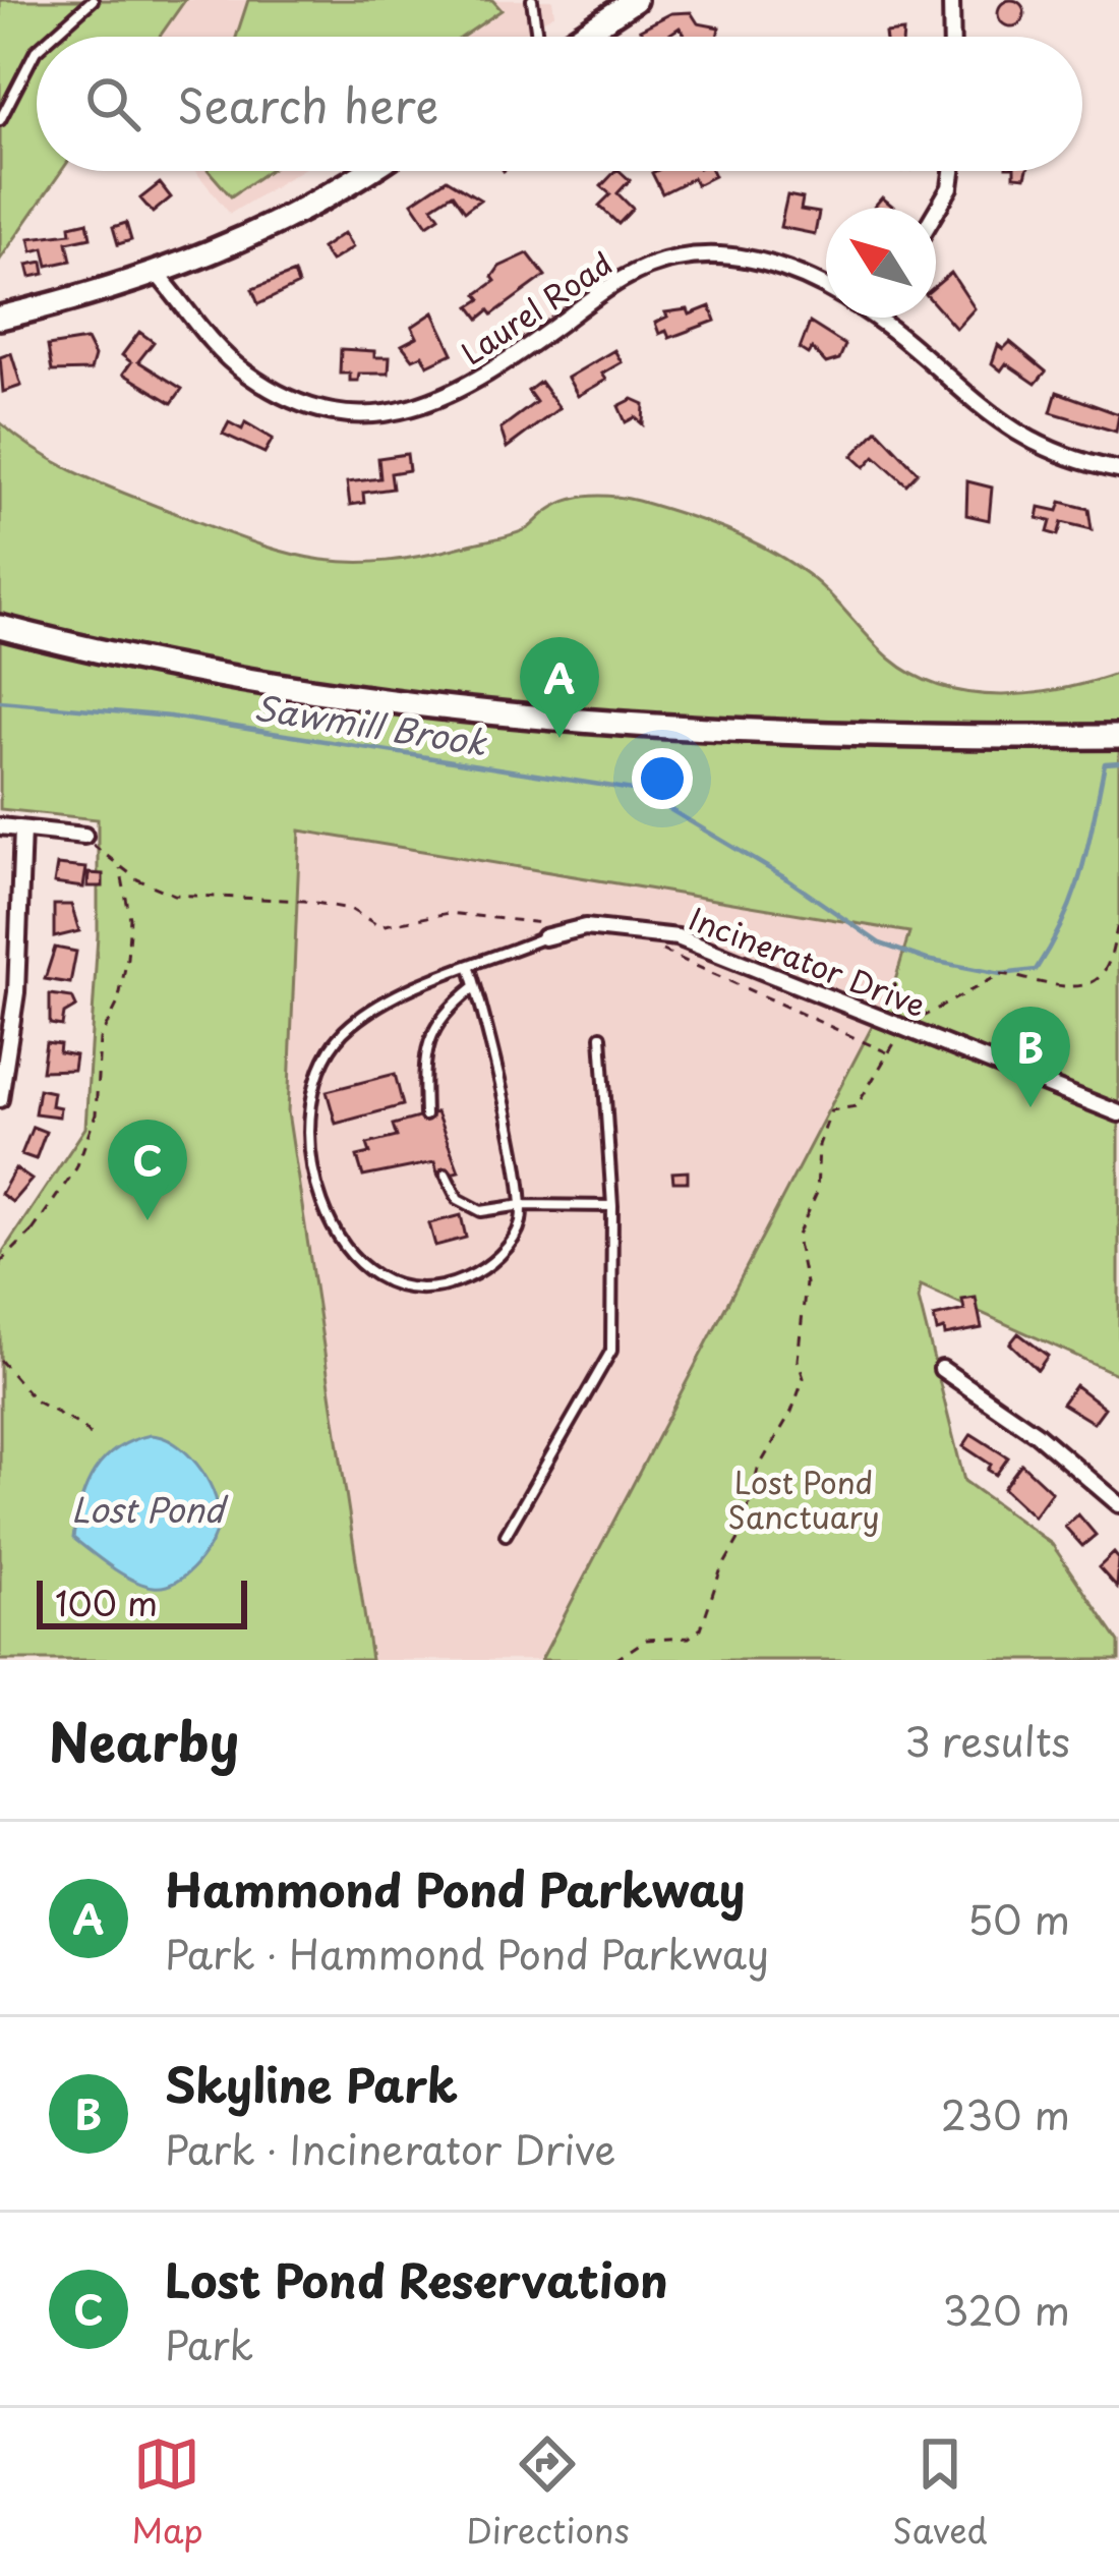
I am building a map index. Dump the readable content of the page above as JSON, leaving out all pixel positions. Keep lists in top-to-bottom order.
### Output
{
  "streets": {
    "street": ["Laurel Road", "Incinerator Drive"]
  },
  "water": ["Sawmill Brook", "Lost Pond"],
  "parks": ["Lost Pond Sanctuary"],
  "scale_bar": "100 m",
  "north": "top left",
  "page": {
    "search": "Search here",
    "pins": ["A", "B", "C"],
    "scale": "100 m",
    "heading": ["Nearby", "3 results"],
    "list": [
      {
        "mark": "A",
        "name": "Hammond Pond Parkway",
        "note": "Park · Hammond Pond Parkway",
        "value": "50 m"
      },
      {
        "mark": "B",
        "name": "Skyline Park",
        "note": "Park · Incinerator Drive",
        "value": "230 m"
      },
      {
        "mark": "C",
        "name": "Lost Pond Reservation",
        "note": "Park",
        "value": "320 m"
      }
    ],
    "nav": ["Map", "Directions", "Saved"]
  }
}
